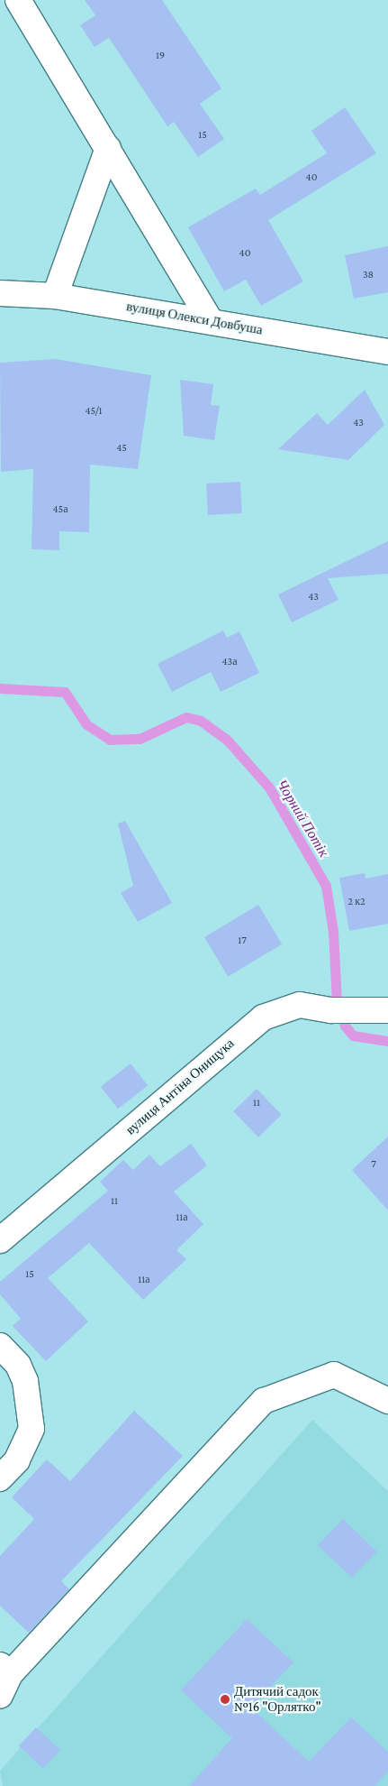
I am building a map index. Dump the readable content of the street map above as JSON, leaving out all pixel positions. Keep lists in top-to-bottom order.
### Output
{
  "streets": {
    "street": ["вулиця Олекси Довбуша", "вулиця Антіна Онищука"]
  },
  "water": ["Чорний Потік"],
  "places": ["Дитячий садок №16 \"Орлятко\""],
  "house_numbers": [
    "19",
    "15",
    "40",
    "40",
    "38",
    "45/1",
    "43",
    "45",
    "45а",
    "43",
    "43а",
    "2 к2",
    "17",
    "11",
    "7",
    "11",
    "11а",
    "15",
    "11а"
  ]
}
